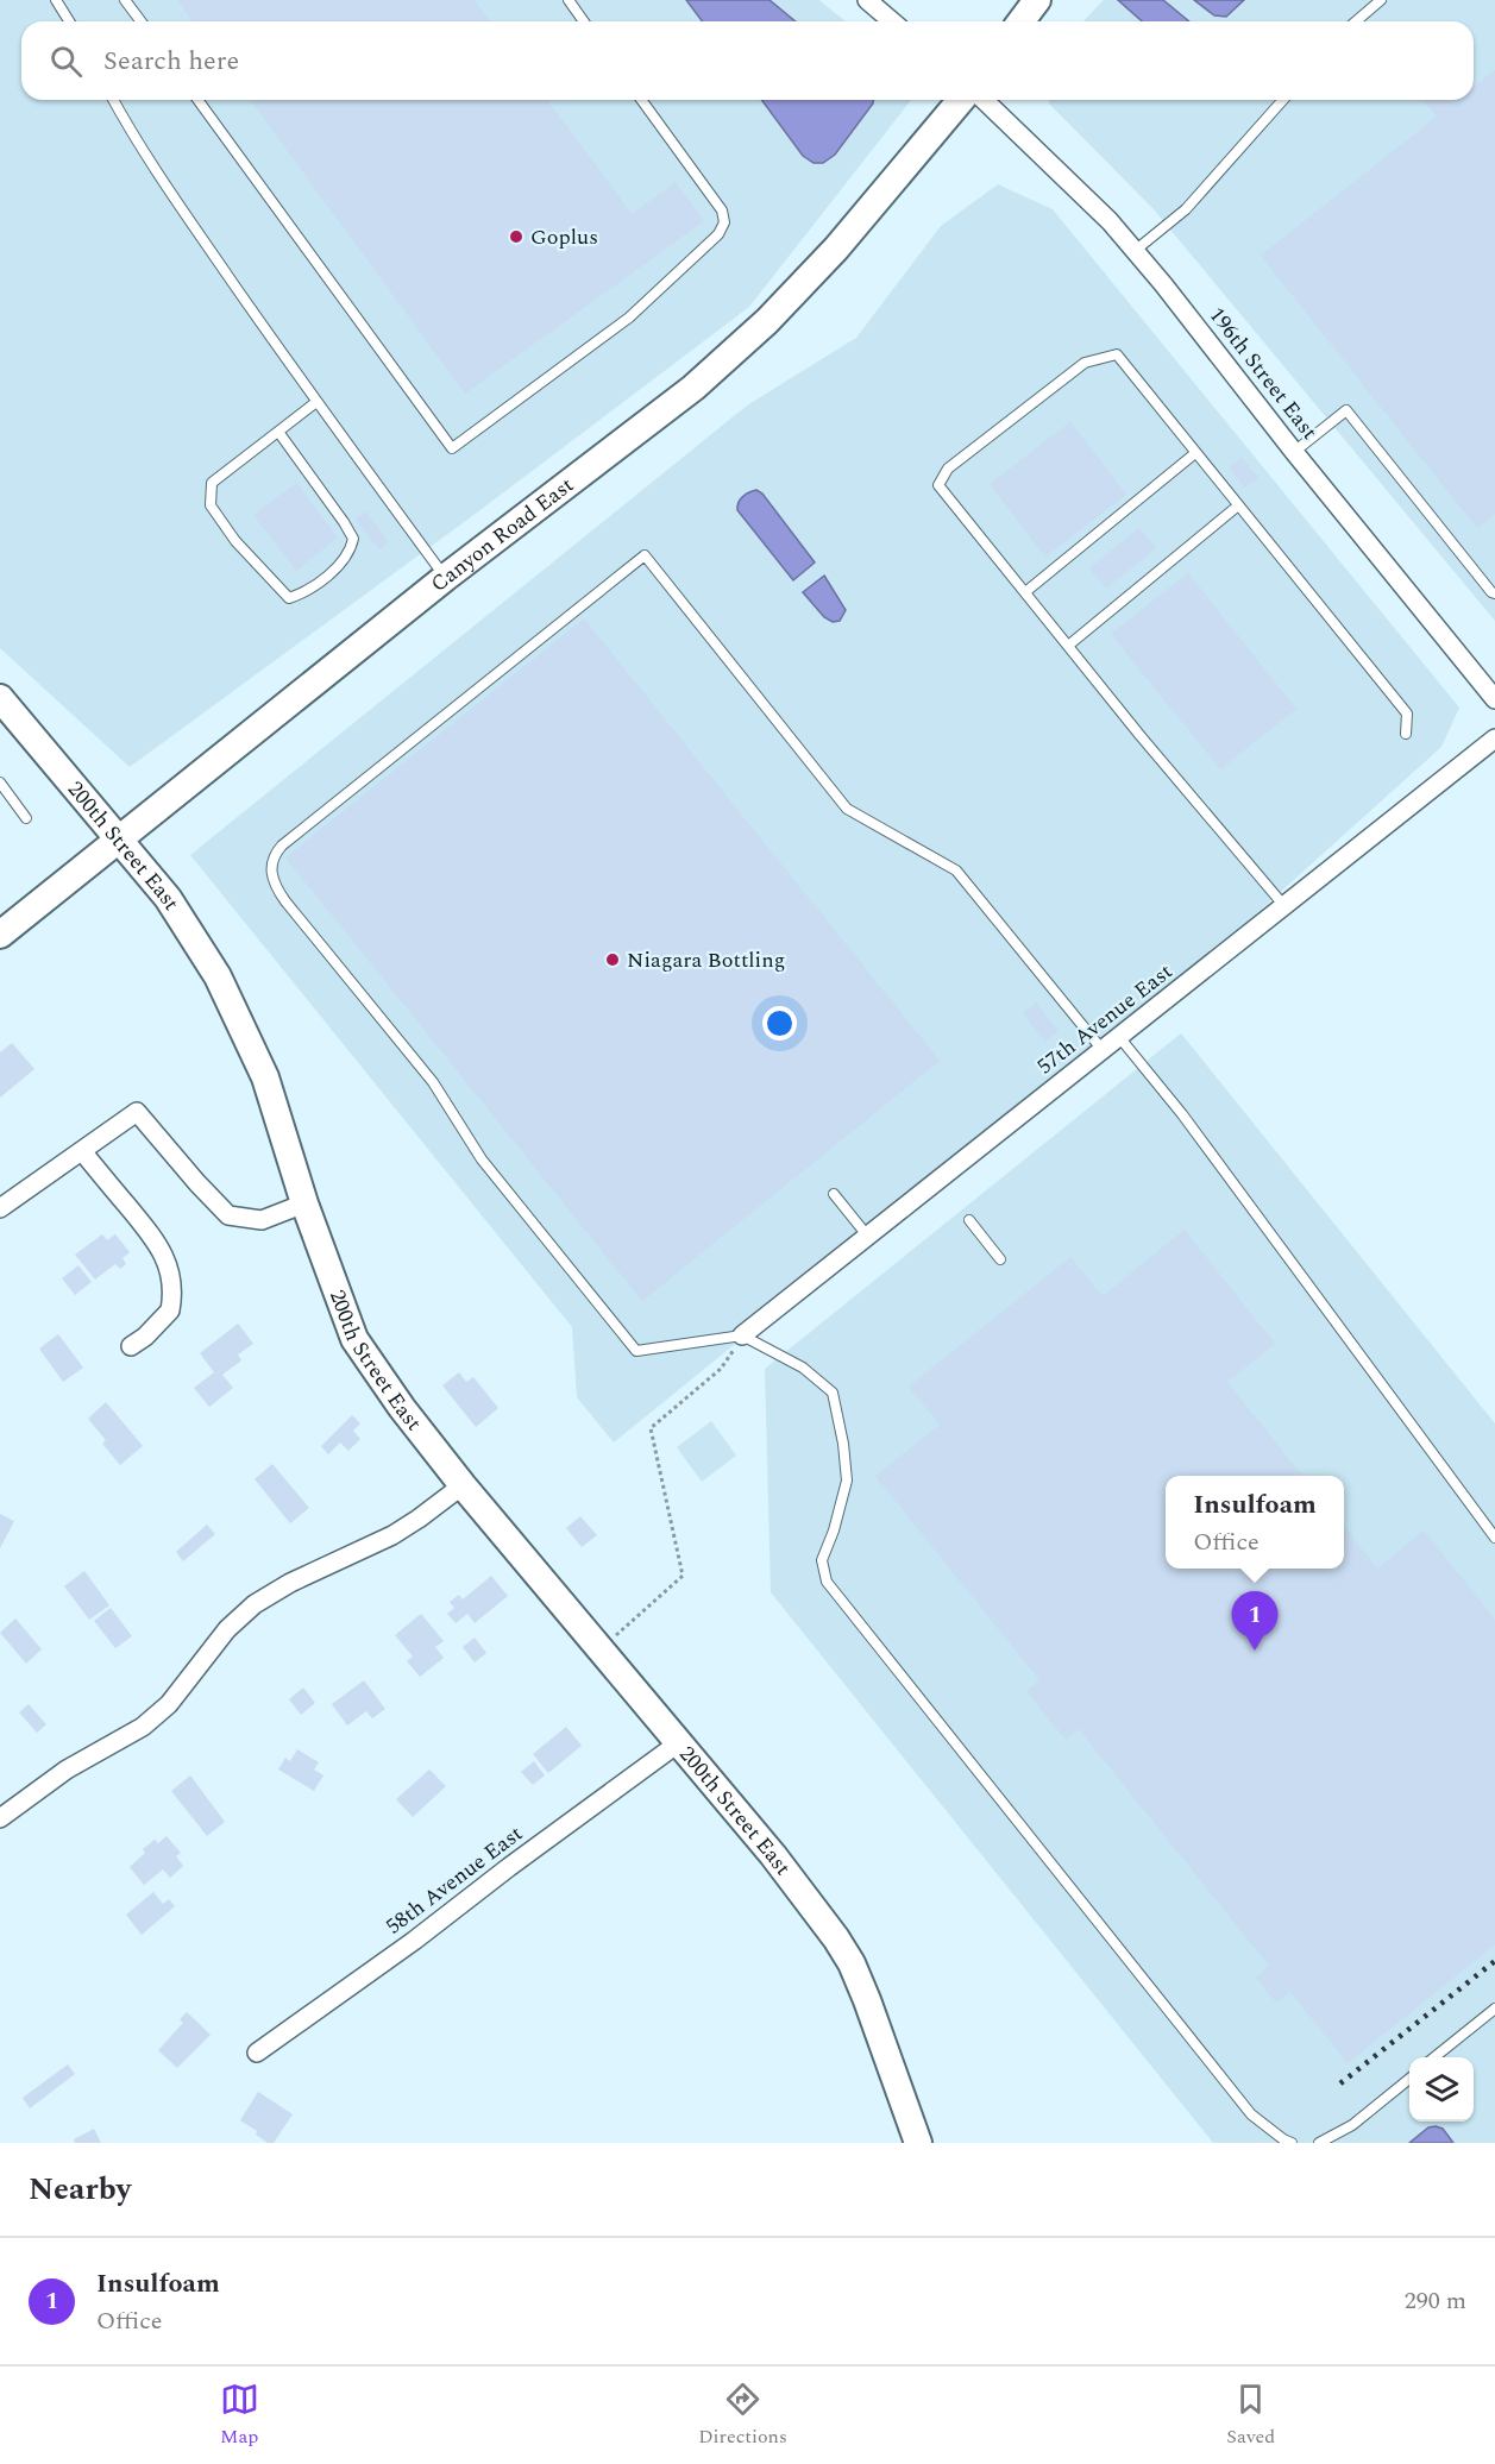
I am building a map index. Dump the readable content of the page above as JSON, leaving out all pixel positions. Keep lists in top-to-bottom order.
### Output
{
  "streets": {
    "street": [
      "196th Street East",
      "Canyon Road East",
      "200th Street East",
      "57th Avenue East",
      "58th Avenue East"
    ]
  },
  "crossings": [
    ["Canyon Road East", "200th Street East"],
    ["200th Street East", "58th Avenue East"]
  ],
  "places": ["Goplus", "Niagara Bottling"],
  "page": {
    "search": "Search here",
    "popup": ["Insulfoam", "Office"],
    "pins": "1",
    "heading": "Nearby",
    "list": [
      {
        "mark": "1",
        "name": "Insulfoam",
        "note": "Office",
        "value": "290 m"
      }
    ],
    "nav": ["Map", "Directions", "Saved"]
  }
}
